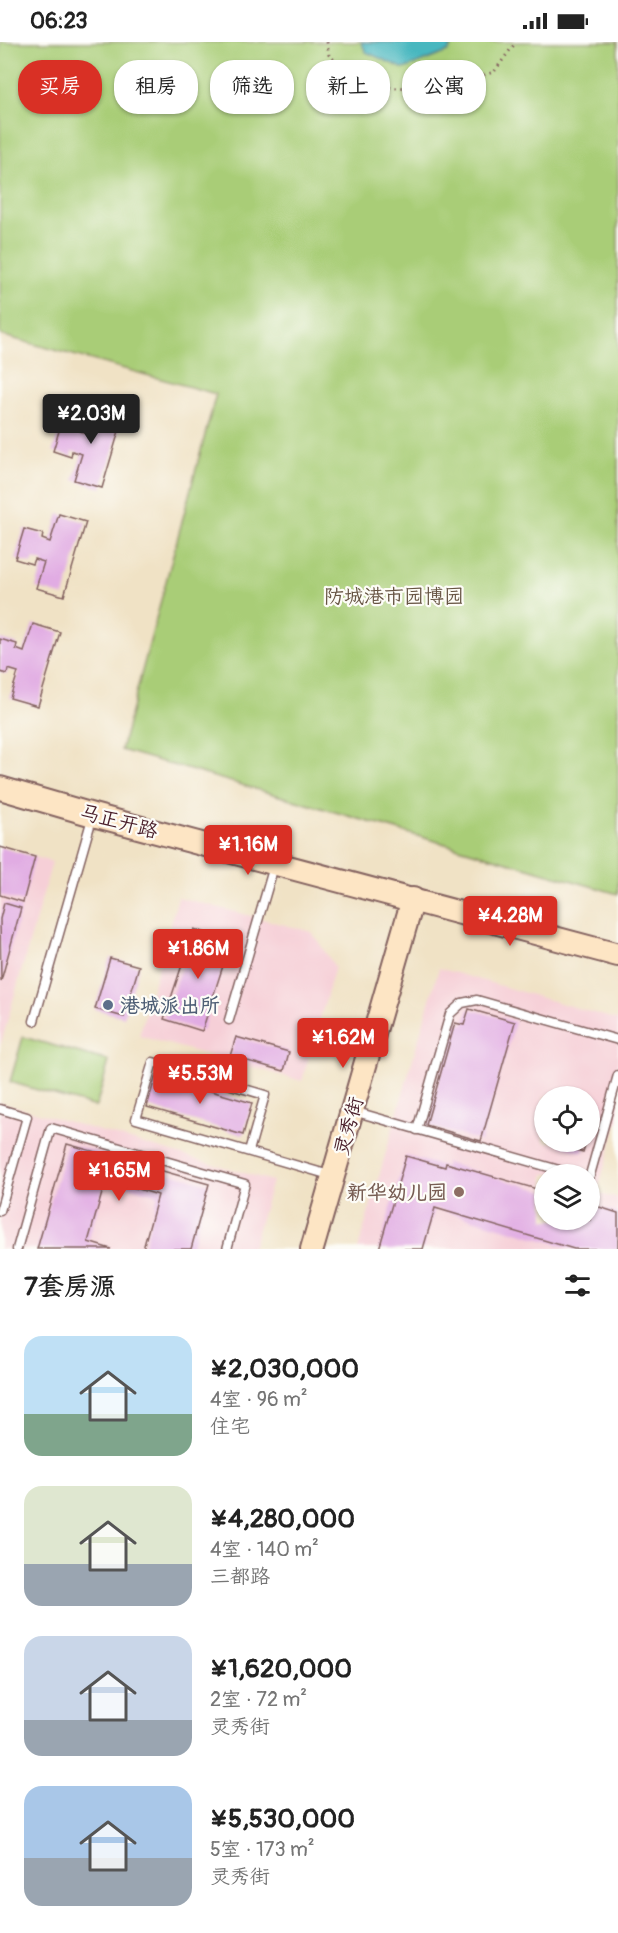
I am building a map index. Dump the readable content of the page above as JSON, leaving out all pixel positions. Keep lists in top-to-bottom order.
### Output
{
  "streets": {
    "main road": ["马正开路", "灵秀街"]
  },
  "crossings": [
    ["马正开路", "灵秀街"]
  ],
  "parks": ["防城港市园博园"],
  "places": ["港城派出所", "新华幼儿园"],
  "page": {
    "status": "06:23",
    "chip": [
      "买房",
      "租房",
      "筛选",
      "新上",
      "公寓"
    ],
    "price": [
      "¥2.03M",
      "¥1.16M",
      "¥4.28M",
      "¥1.86M",
      "¥1.62M",
      "¥5.53M",
      "¥1.65M"
    ],
    "heading": "7套房源",
    "list": [
      {
        "name": "¥2,030,000",
        "note": "4室 · 96 m² · 住宅"
      },
      {
        "name": "¥4,280,000",
        "note": "4室 · 140 m² · 三都路"
      },
      {
        "name": "¥1,620,000",
        "note": "2室 · 72 m² · 灵秀街"
      },
      {
        "name": "¥5,530,000",
        "note": "5室 · 173 m² · 灵秀街"
      }
    ]
  }
}
